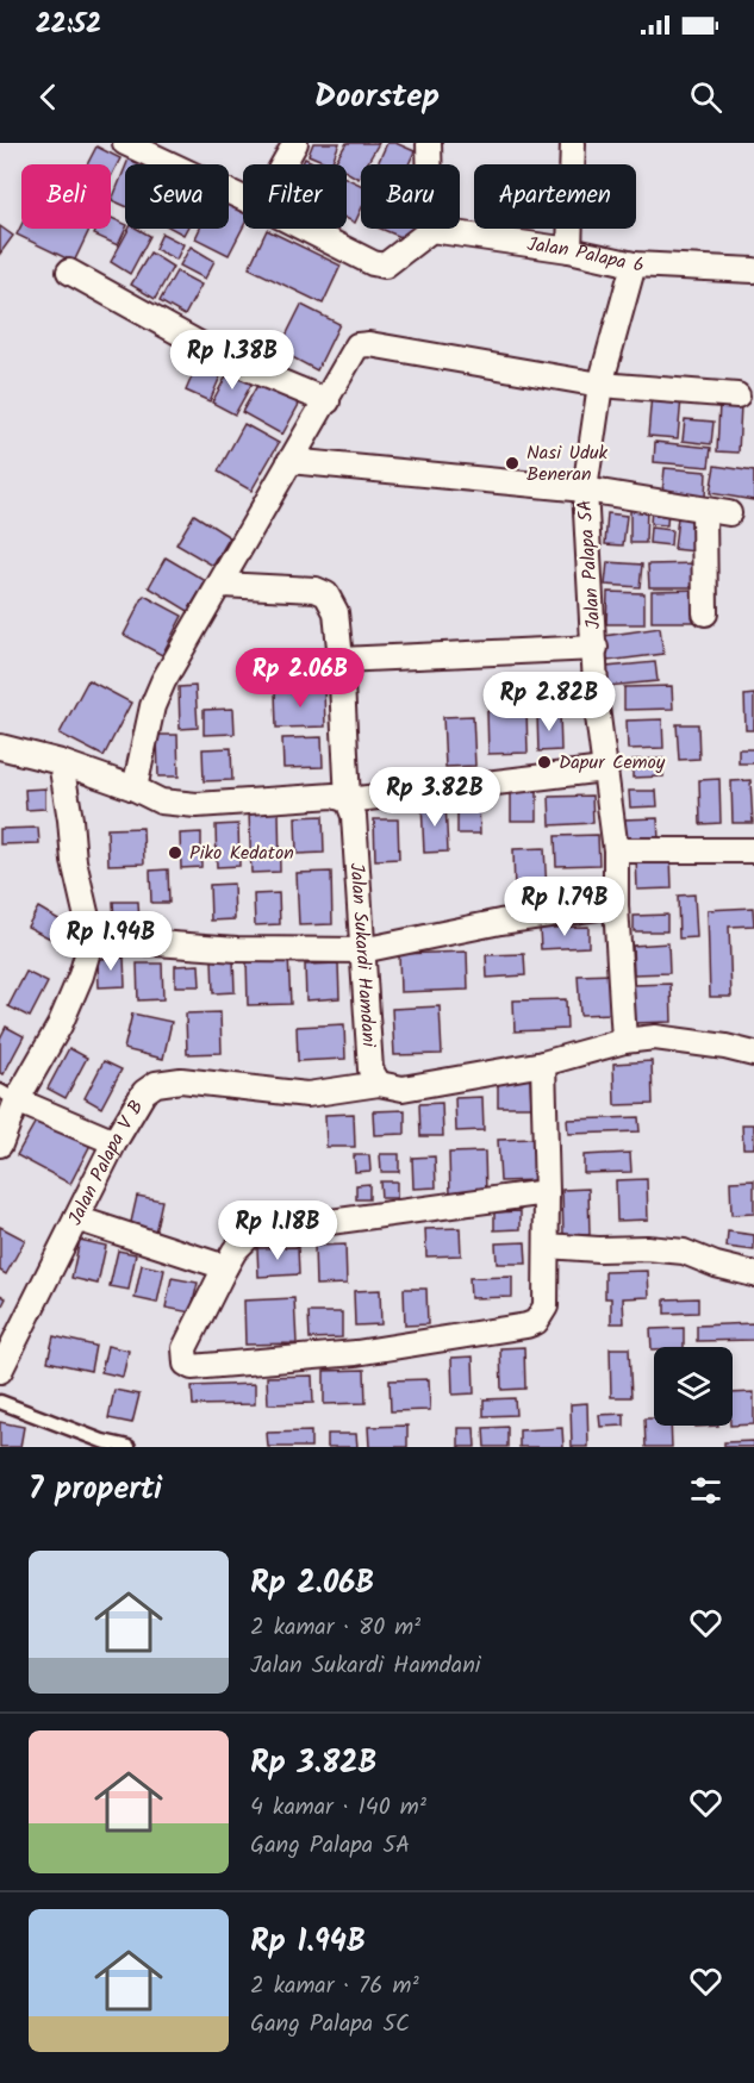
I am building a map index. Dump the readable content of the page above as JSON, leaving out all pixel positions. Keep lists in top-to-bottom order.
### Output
{
  "streets": {
    "street": [
      "Jalan Palapa 6",
      "Jalan Palapa 5A",
      "Jalan Sukardi Hamdani",
      "Jalan Palapa V B"
    ]
  },
  "crossings": [
    ["Jalan Palapa 6", "Jalan Palapa 5A"],
    ["Jalan Sukardi Hamdani", "Jalan Palapa V B"]
  ],
  "places": ["Nasi Uduk Beneran", "Dapur Cemoy", "Piko Kedaton"],
  "page": {
    "status": "22:52",
    "header": "Doorstep",
    "chip": [
      "Beli",
      "Sewa",
      "Filter",
      "Baru",
      "Apartemen"
    ],
    "price": [
      "Rp 1.38B",
      "Rp 2.06B",
      "Rp 2.82B",
      "Rp 3.82B",
      "Rp 1.79B",
      "Rp 1.94B",
      "Rp 1.18B"
    ],
    "heading": "7 properti",
    "list": [
      {
        "name": "Rp 2.06B",
        "note": "2 kamar · 80 m² · Jalan Sukardi Hamdani"
      },
      {
        "name": "Rp 3.82B",
        "note": "4 kamar · 140 m² · Gang Palapa 5A"
      },
      {
        "name": "Rp 1.94B",
        "note": "2 kamar · 76 m² · Gang Palapa 5C"
      }
    ]
  }
}
